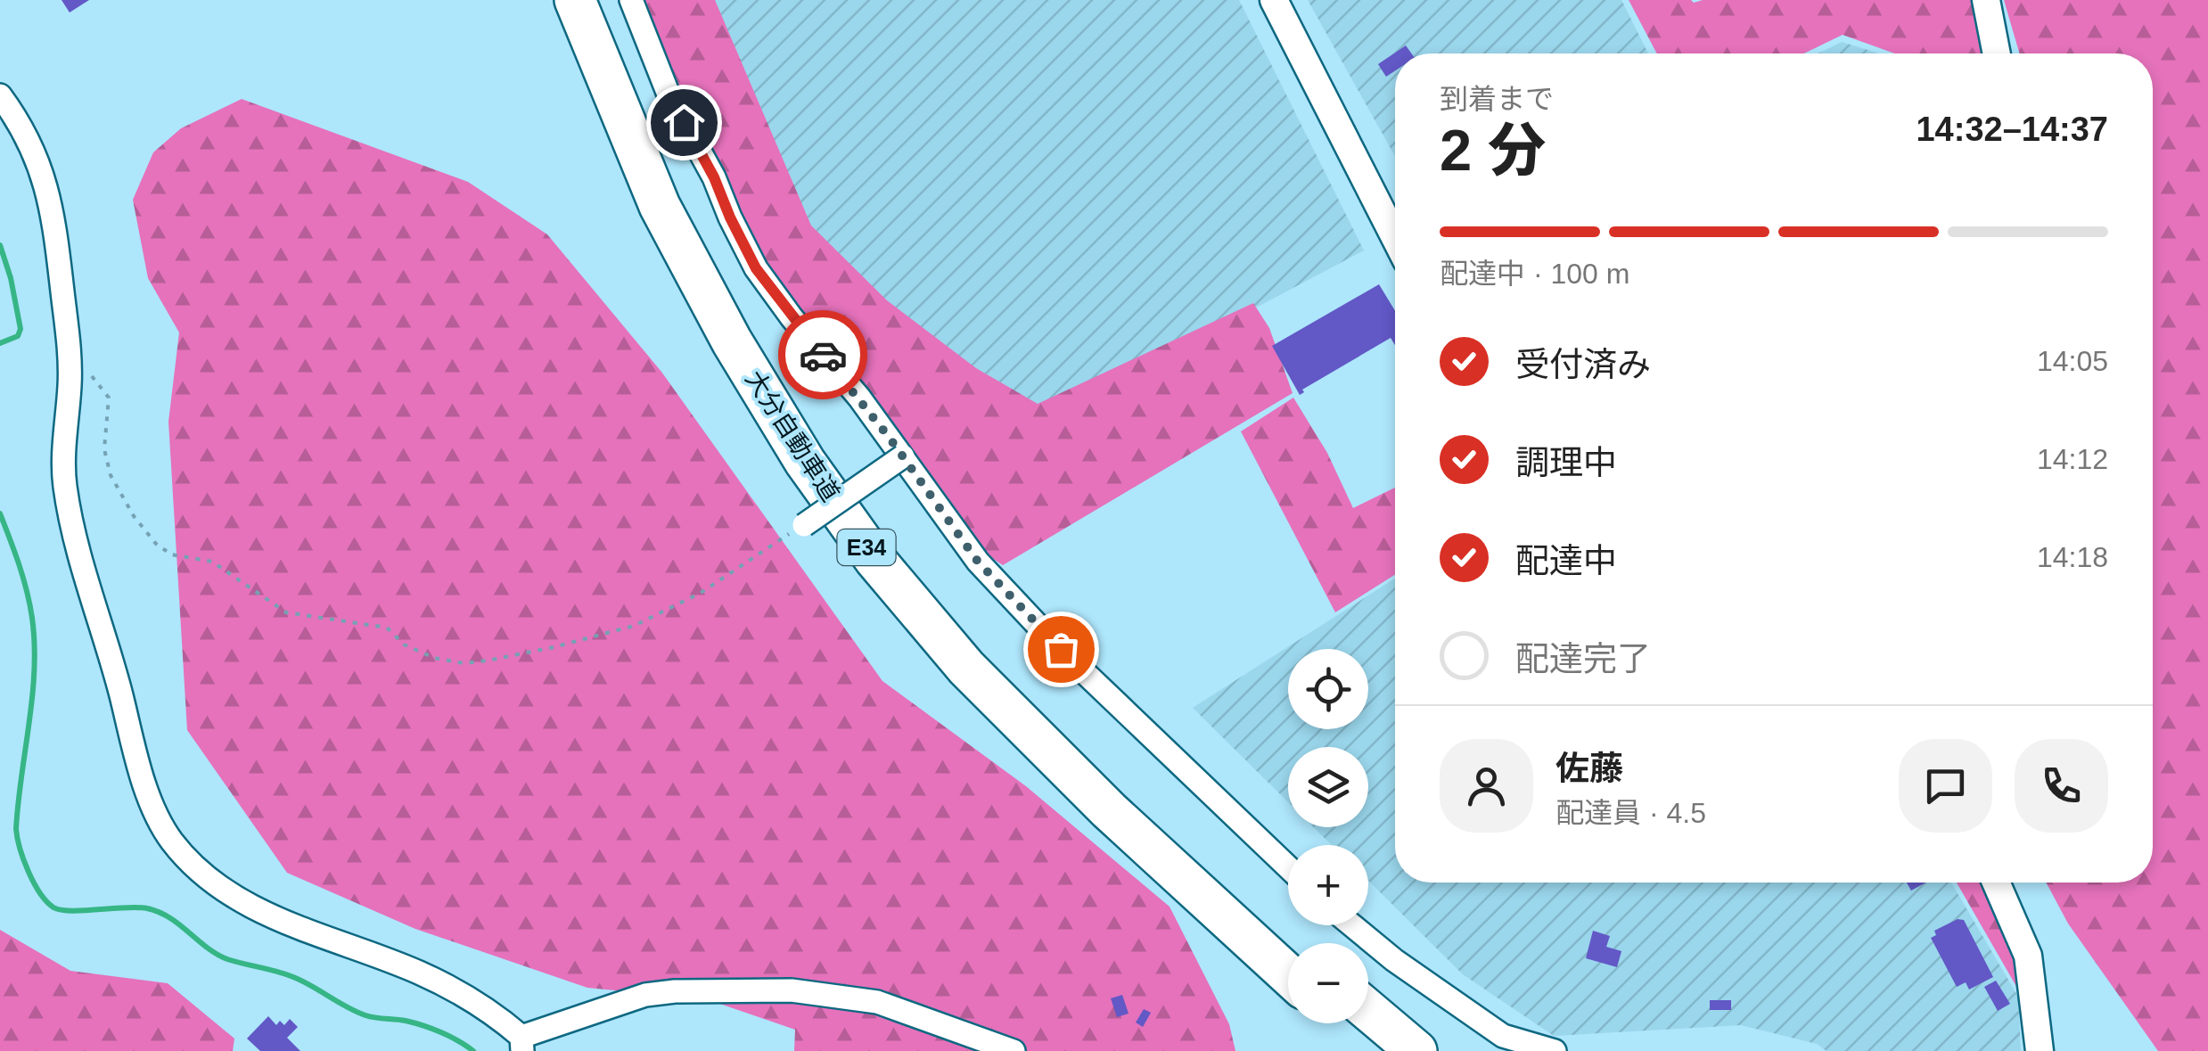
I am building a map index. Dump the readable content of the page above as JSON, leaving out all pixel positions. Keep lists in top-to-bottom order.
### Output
{
  "streets": {
    "highway": ["大分自動車道", "E34"]
  },
  "page": {
    "heading": ["2 分", "到着まで", "14:32–14:37"],
    "panel": ["佐藤", "配達員 · 4.5"],
    "bar": "配達中 · 100 m",
    "list": [
      ["受付済み", "14:05"],
      ["調理中", "14:12"],
      ["配達中", "14:18"],
      "配達完了"
    ],
    "map_buttons": ["+", "−"]
  }
}
